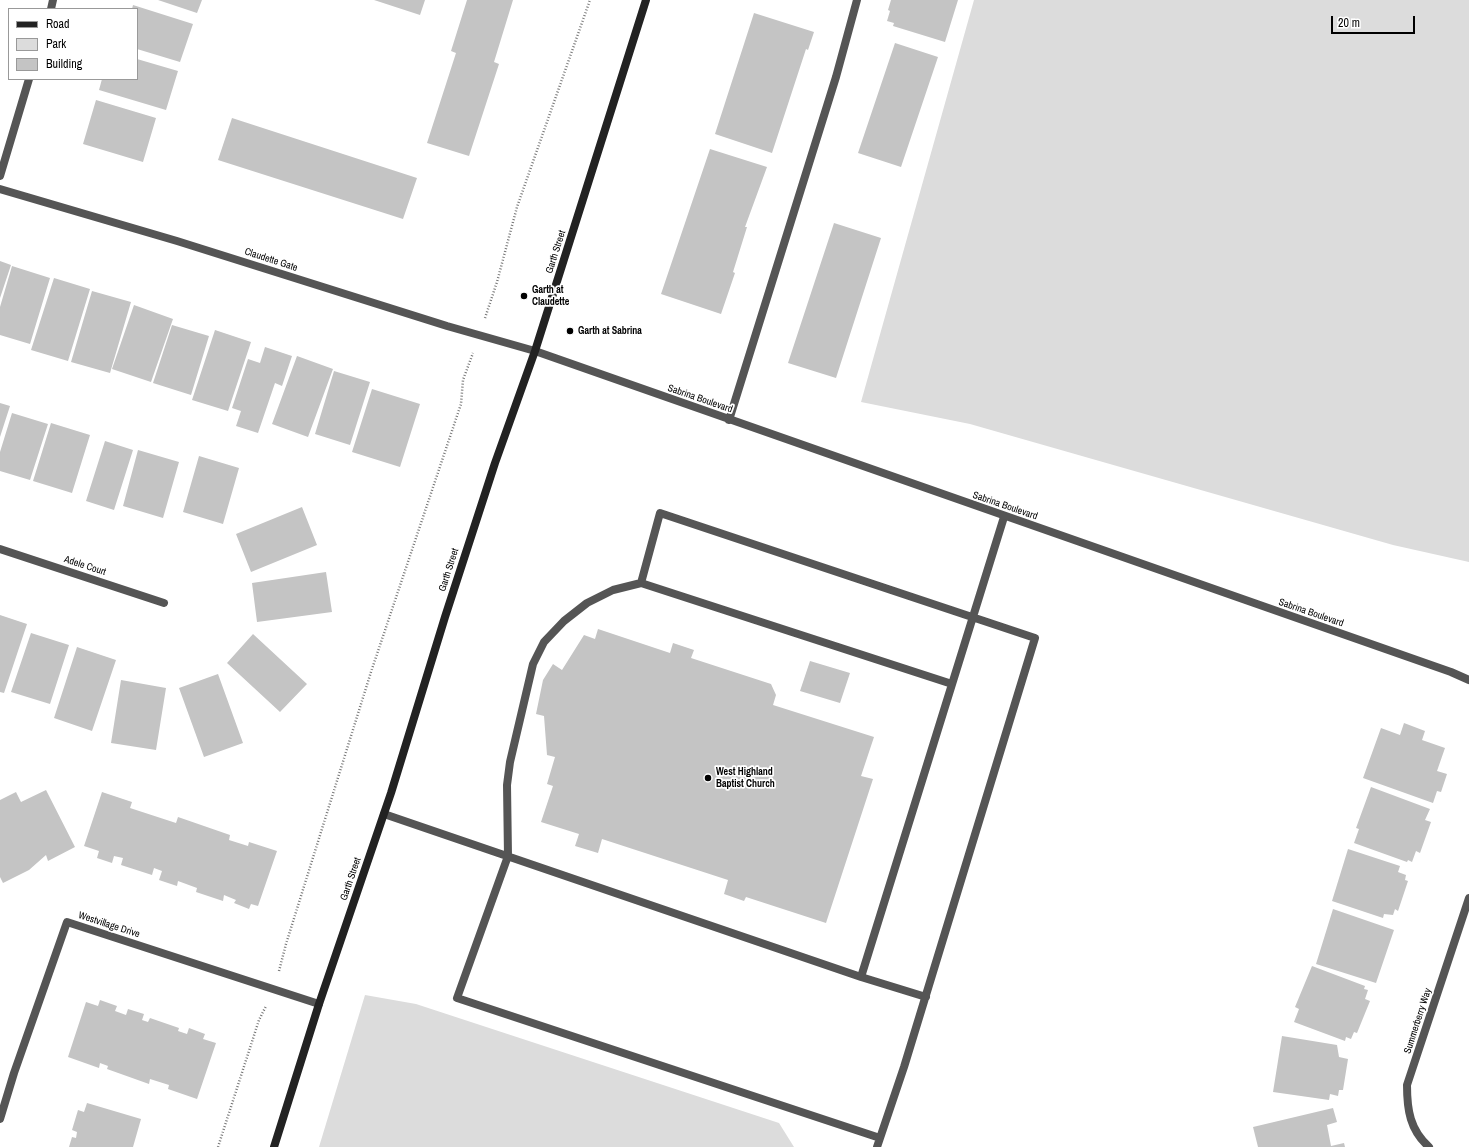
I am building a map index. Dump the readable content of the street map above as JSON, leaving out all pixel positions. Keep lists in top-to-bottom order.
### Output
{
  "streets": {
    "main road": ["Garth Street"],
    "street": [
      "Claudette Gate",
      "Sabrina Boulevard",
      "Adele Court",
      "Westvillage Drive",
      "Summerberry Way"
    ]
  },
  "crossings": [
    ["Garth Street", "Claudette Gate"],
    ["Garth Street", "Sabrina Boulevard"],
    ["Garth Street", "Westvillage Drive"],
    ["Claudette Gate", "Sabrina Boulevard"]
  ],
  "places": ["Garth at Claudette", "Garth at Sabrina", "West Highland Baptist Church"],
  "legend": ["Road", "Park", "Building"],
  "scale_bar": "20 m"
}
